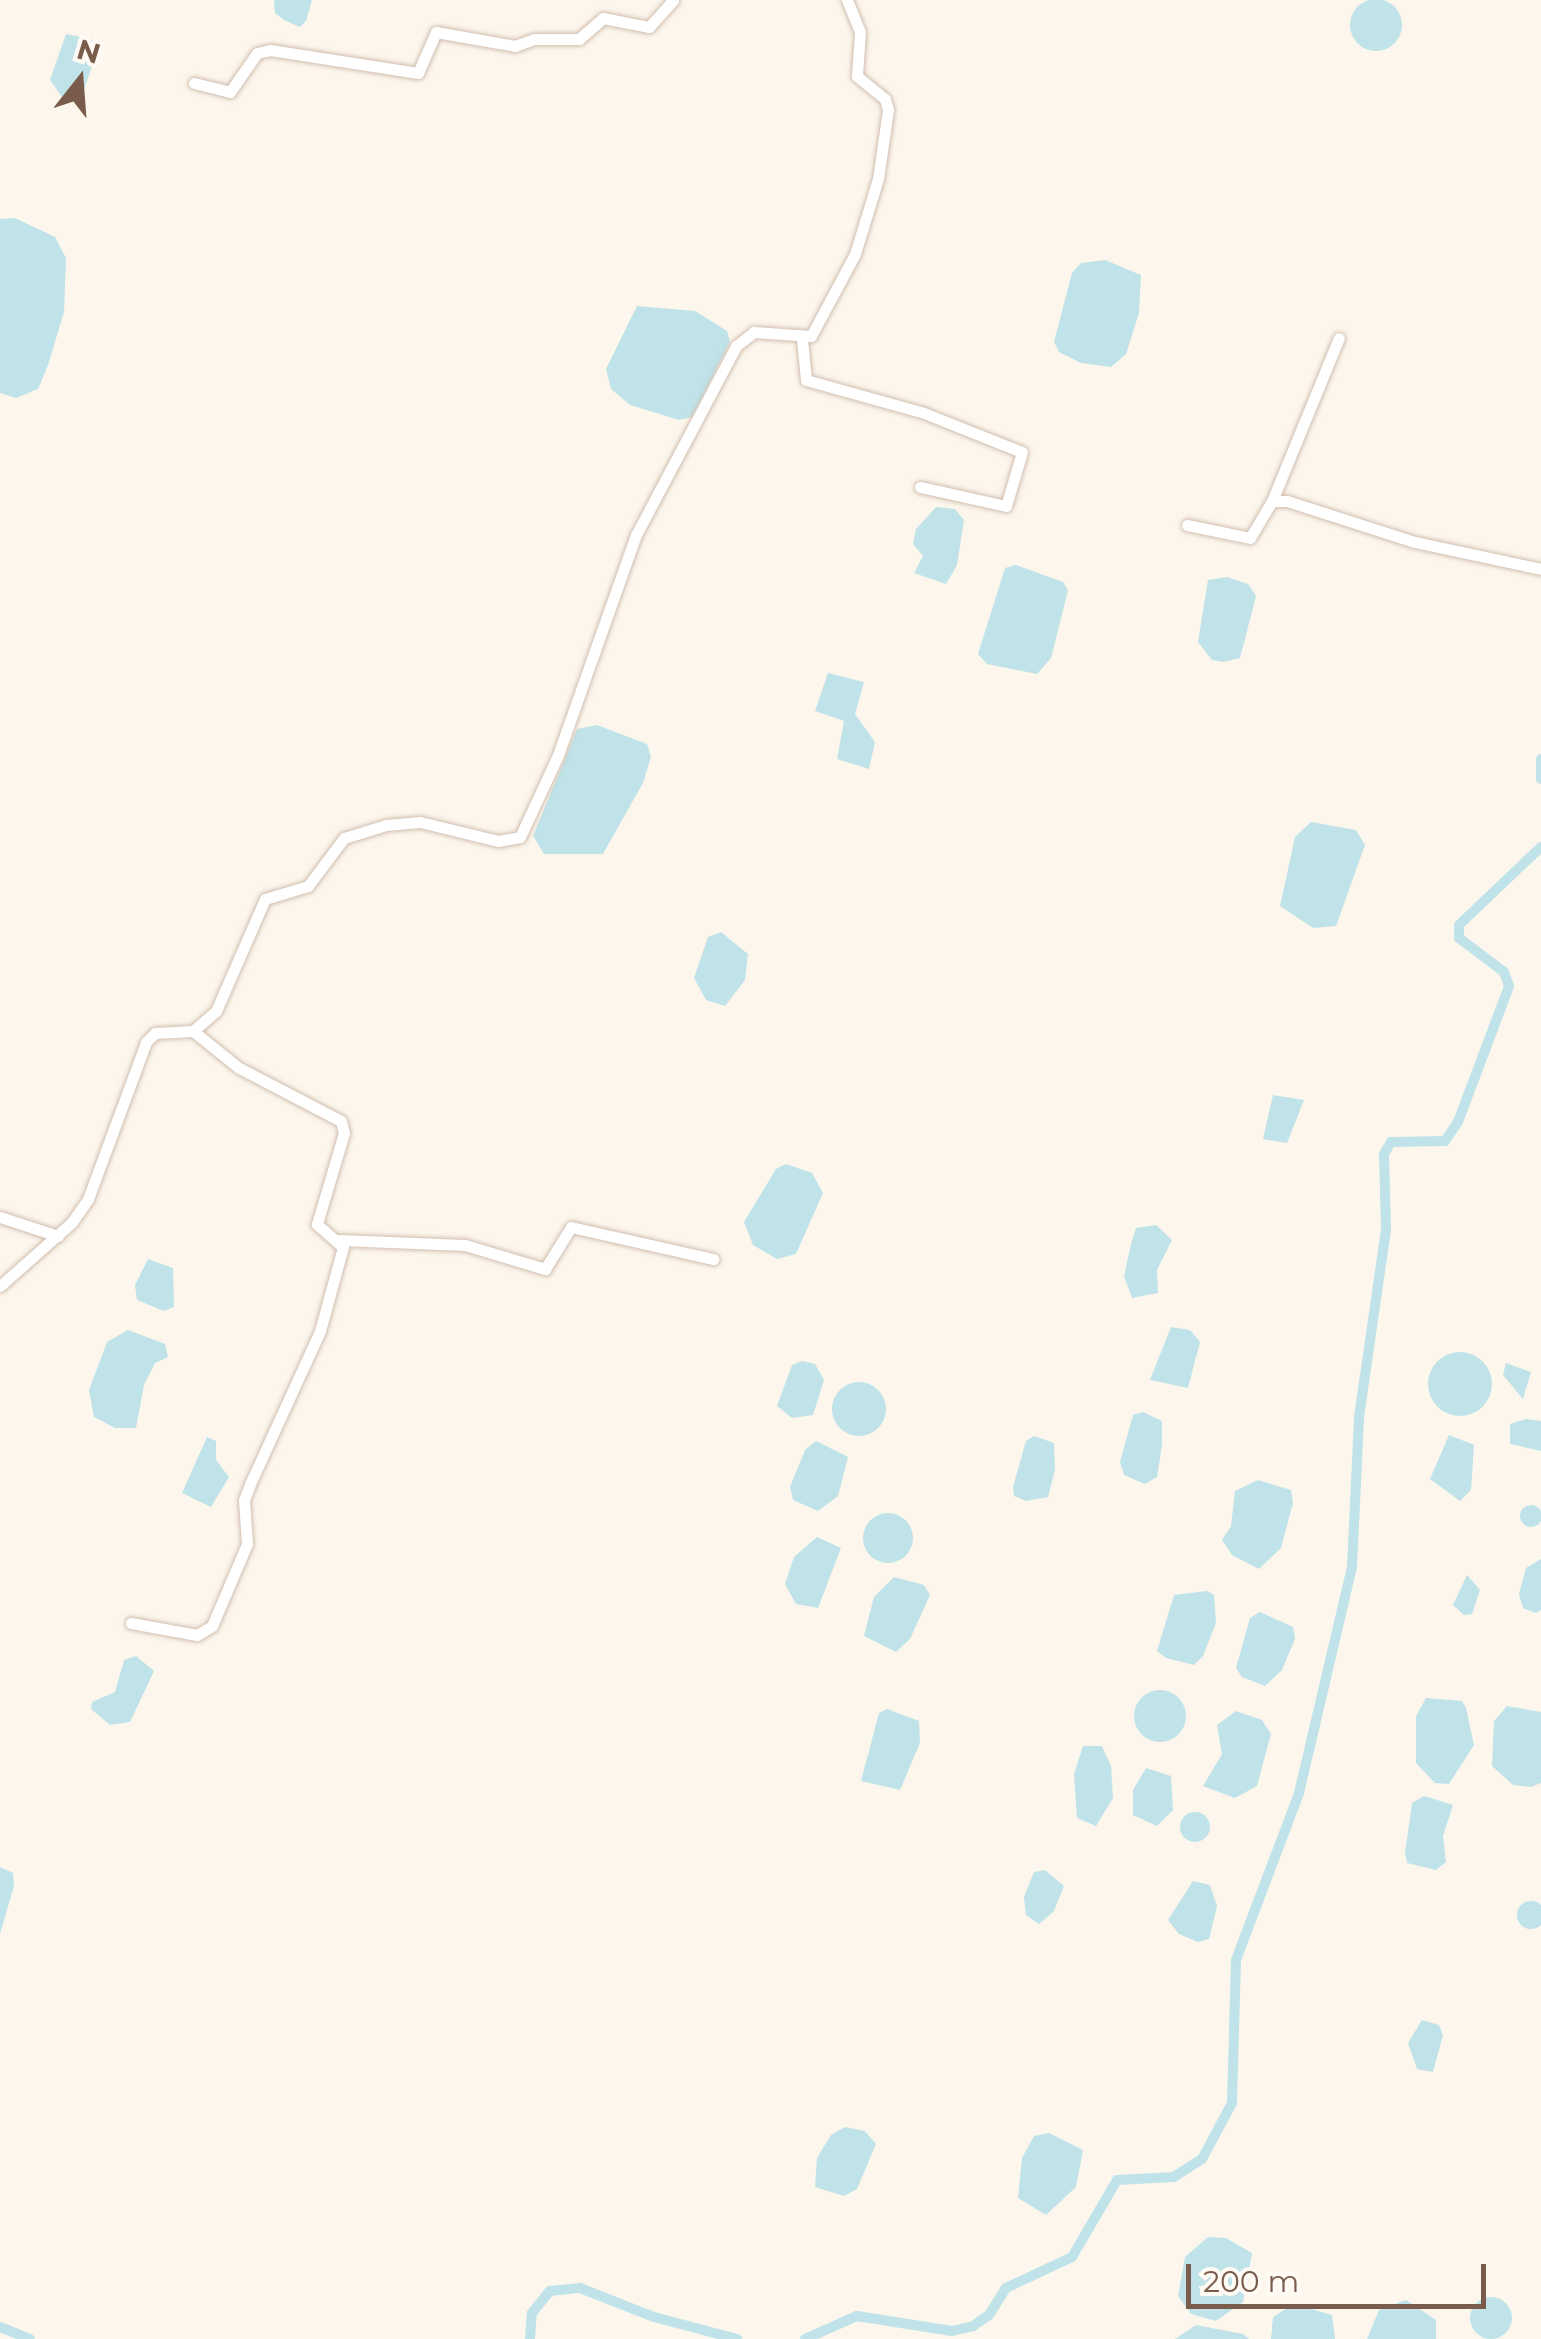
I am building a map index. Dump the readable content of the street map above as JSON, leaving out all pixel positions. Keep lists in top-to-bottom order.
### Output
{
  "scale_bar": "200 m",
  "north": "top"
}
